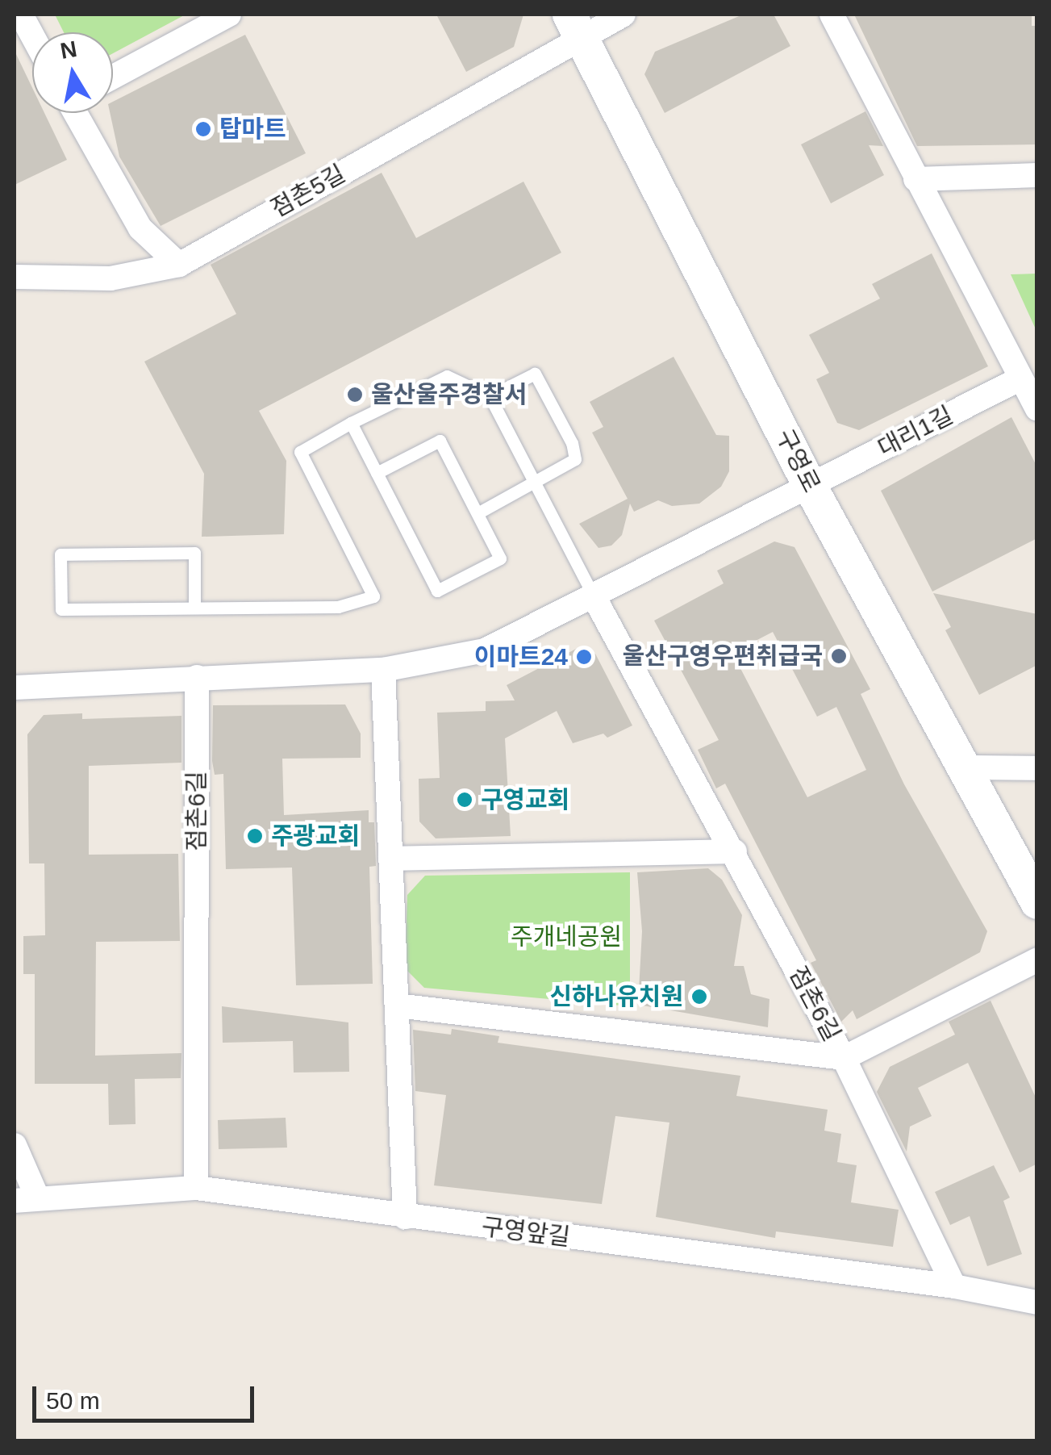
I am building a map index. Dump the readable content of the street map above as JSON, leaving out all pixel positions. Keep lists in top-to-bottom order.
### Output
{
  "streets": {
    "main road": ["구영로"],
    "street": [
      "점촌5길",
      "대리1길",
      "점촌6길",
      "구영앞길"
    ]
  },
  "crossings": [
    ["점촌5길", "구영로"],
    ["대리1길", "구영로"],
    ["점촌6길", "구영앞길"]
  ],
  "parks": ["주개네공원"],
  "places": [
    "탑마트",
    "울산울주경찰서",
    "울산구영우편취급국",
    "이마트24",
    "구영교회",
    "주광교회",
    "신하나유치원"
  ],
  "scale_bar": "50 m",
  "north": "top"
}
